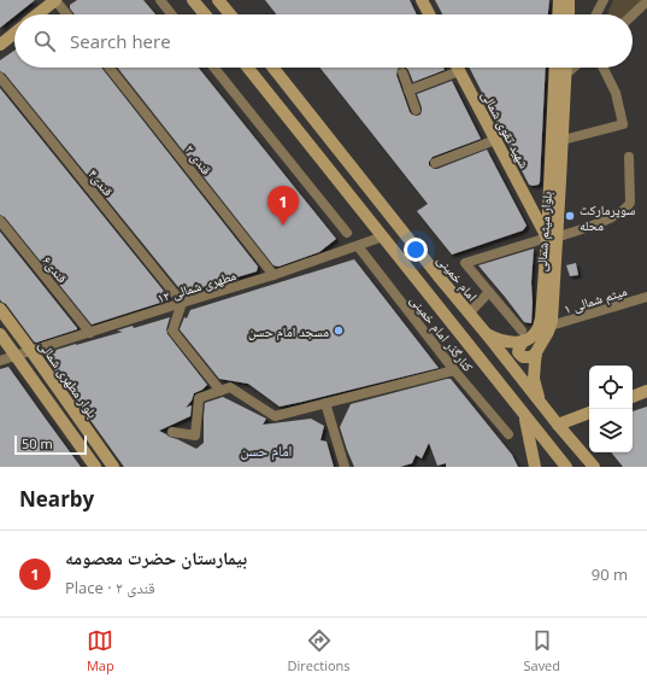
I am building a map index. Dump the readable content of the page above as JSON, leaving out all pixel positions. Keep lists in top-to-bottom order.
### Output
{
  "streets": {
    "main road": [
      "شهید تقوی شمالی",
      "بلوار میثم شمالی",
      "امام خمینی",
      "بلوار مطهری شمالی"
    ],
    "street": [
      "قندی ۲",
      "قندی۴",
      "قندی۶",
      "مطهری شمالی ۱۲",
      "میثم شمالی ۱",
      "کنارگذر امام خمینی"
    ]
  },
  "crossings": [
    ["شهید تقوی شمالی", "بلوار میثم شمالی"],
    ["قندی ۲", "مطهری شمالی ۱۲"],
    ["قندی۴", "مطهری شمالی ۱۲"],
    ["بلوار میثم شمالی", "امام خمینی"],
    ["بلوار میثم شمالی", "میثم شمالی ۱"],
    ["قندی۶", "مطهری شمالی ۱۲"],
    ["مطهری شمالی ۱۲", "کنارگذر امام خمینی"],
    ["مطهری شمالی ۱۲", "بلوار مطهری شمالی"]
  ],
  "districts": ["امام حسن"],
  "places": ["سوپرمارکت محله", "مسجد امام حسن"],
  "scale_bar": "50 m",
  "page": {
    "search": "Search here",
    "pins": "1",
    "scale": "50 m",
    "heading": "Nearby",
    "list": [
      {
        "mark": "1",
        "name": "بیمارستان حضرت معصومه",
        "note": "Place · قندی ۲",
        "value": "90 m"
      }
    ],
    "nav": ["Map", "Directions", "Saved"]
  }
}
